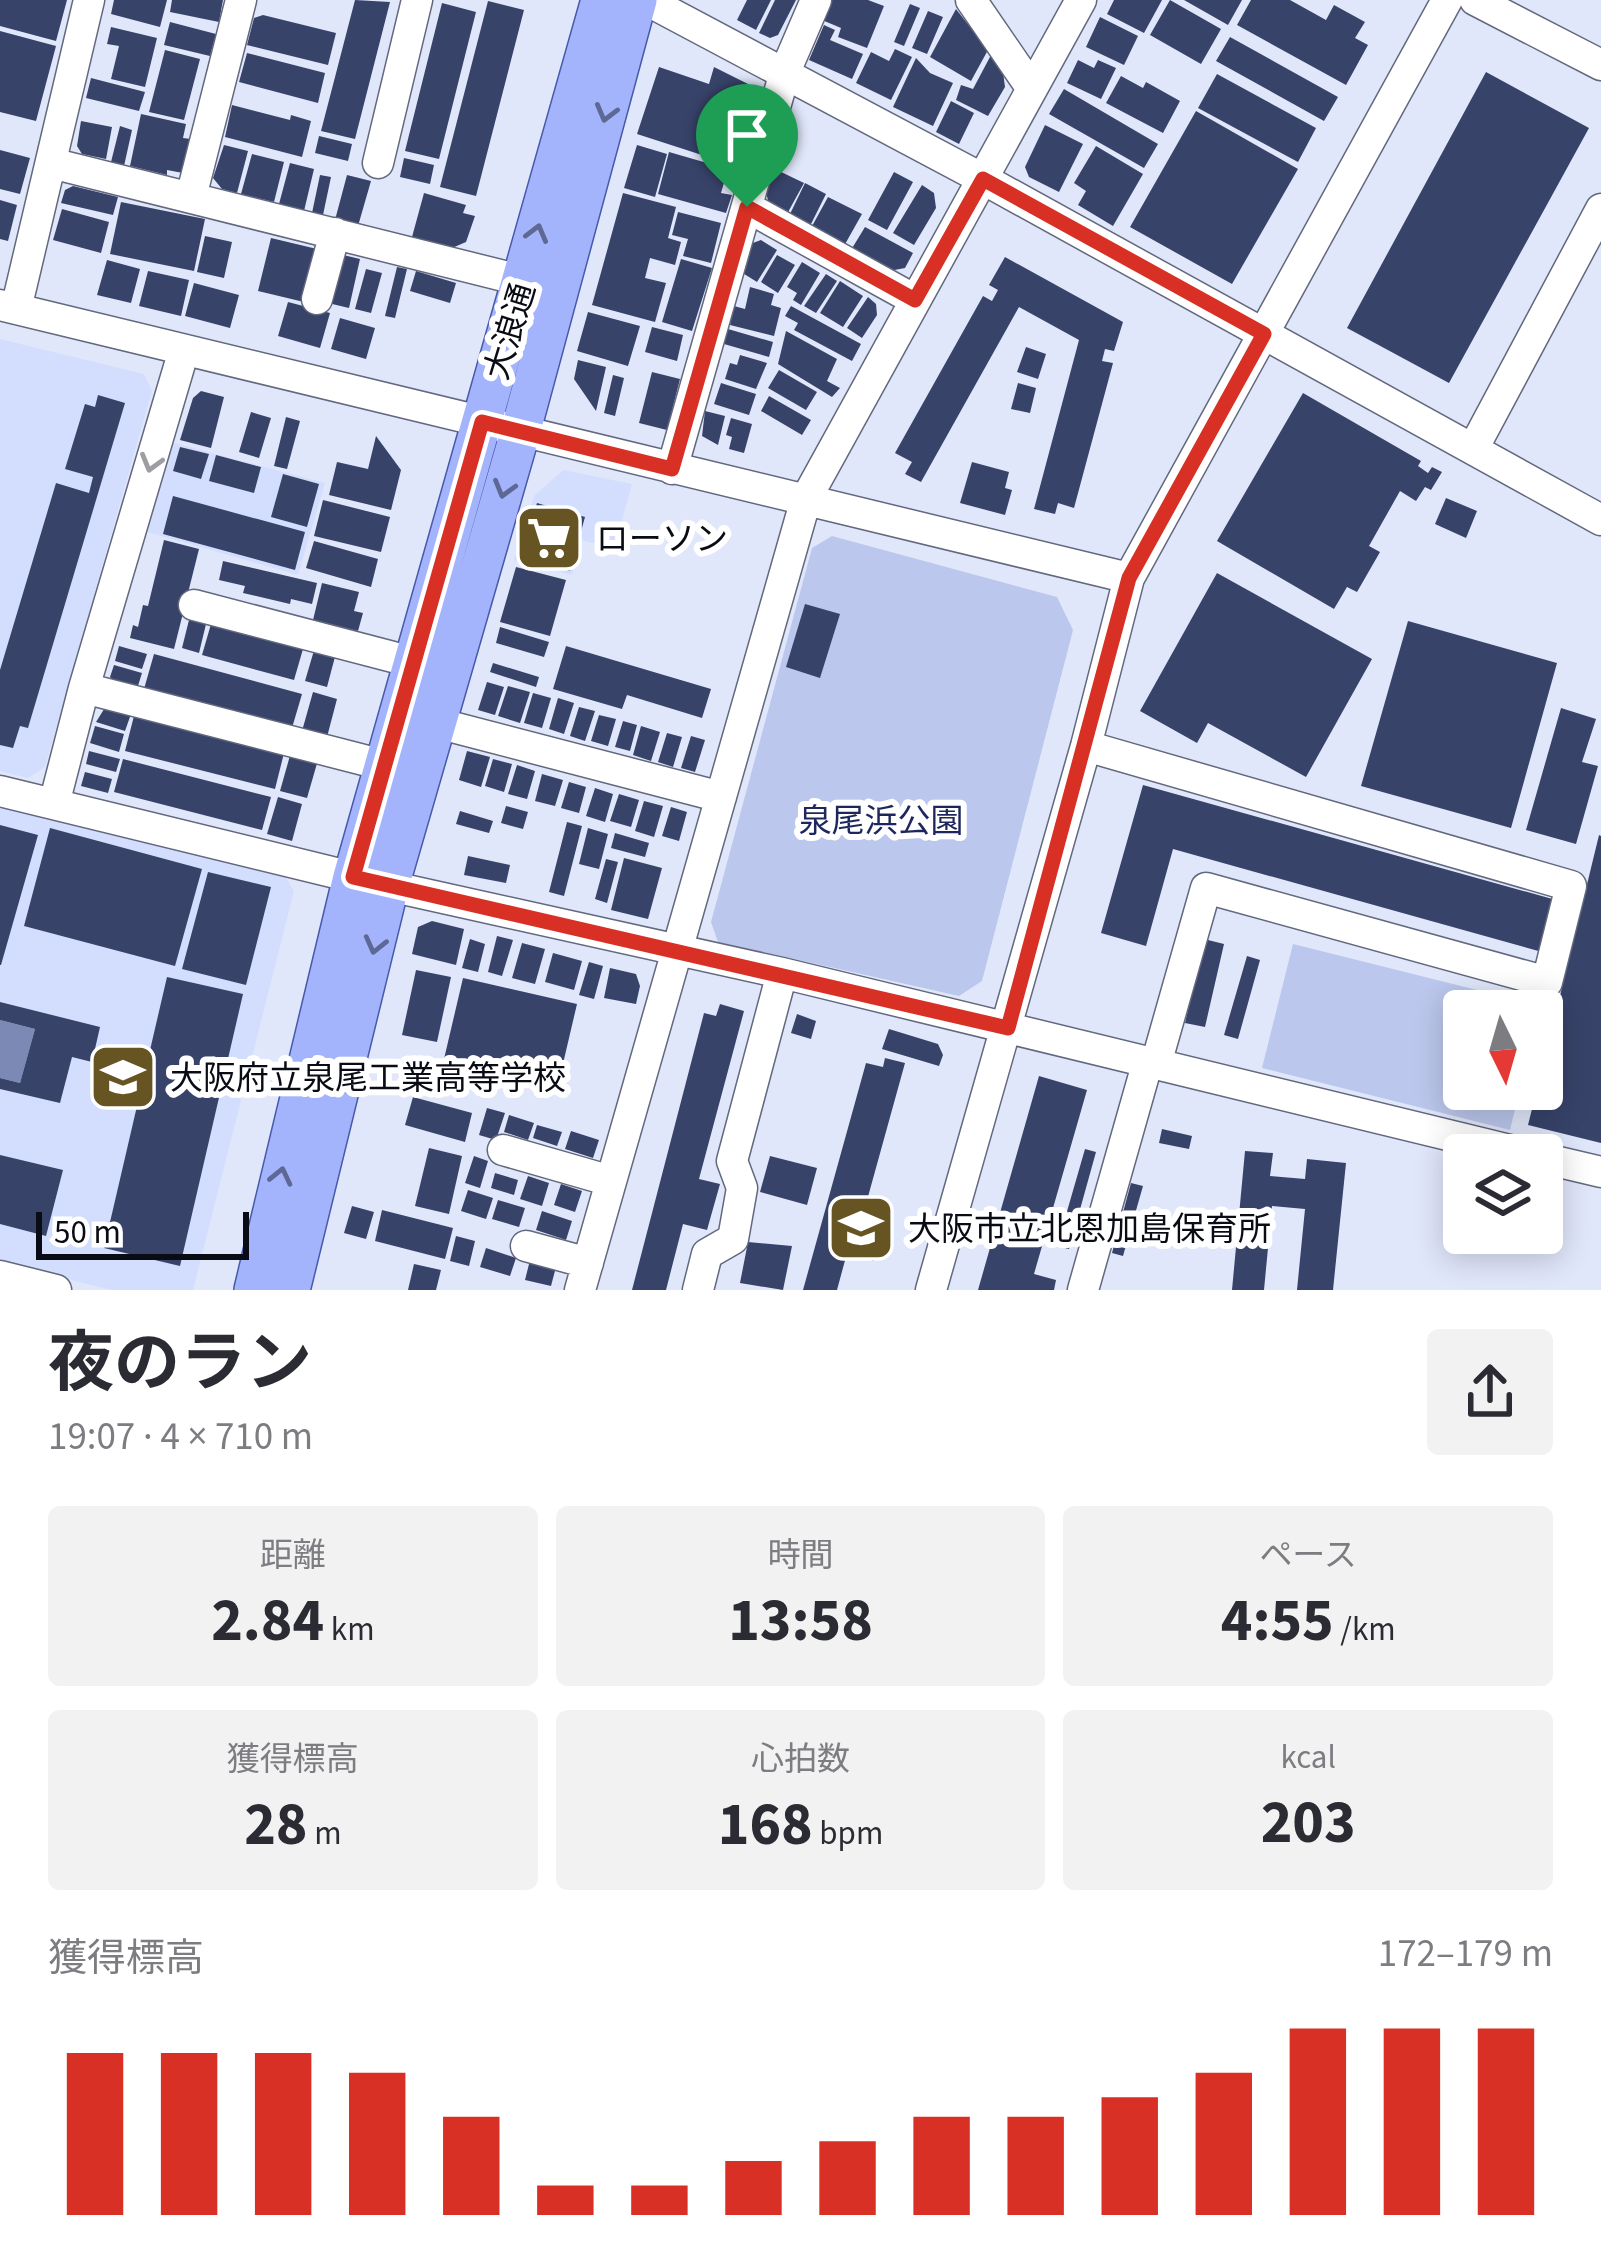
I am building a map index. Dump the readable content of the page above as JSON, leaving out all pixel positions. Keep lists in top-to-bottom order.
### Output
{
  "streets": {
    "main road": ["大浪通"]
  },
  "parks": ["泉尾浜公園"],
  "places": {
    "supermarket": ["ローソン"],
    "school or university": ["大阪府立泉尾工業高等学校", "大阪市立北恩加島保育所"]
  },
  "scale_bar": "50 m",
  "north": "bottom",
  "page": {
    "scale": "50 m",
    "heading": ["夜のラン", "19:07 · 4 × 710 m"],
    "stats": [
      ["距離", "2.84 km"],
      ["時間", "13:58"],
      ["ペース", "4:55 /km"],
      ["獲得標高", "28 m"],
      ["心拍数", "168 bpm"],
      ["kcal", "203"]
    ],
    "chart": ["獲得標高", "172–179 m"]
  }
}
